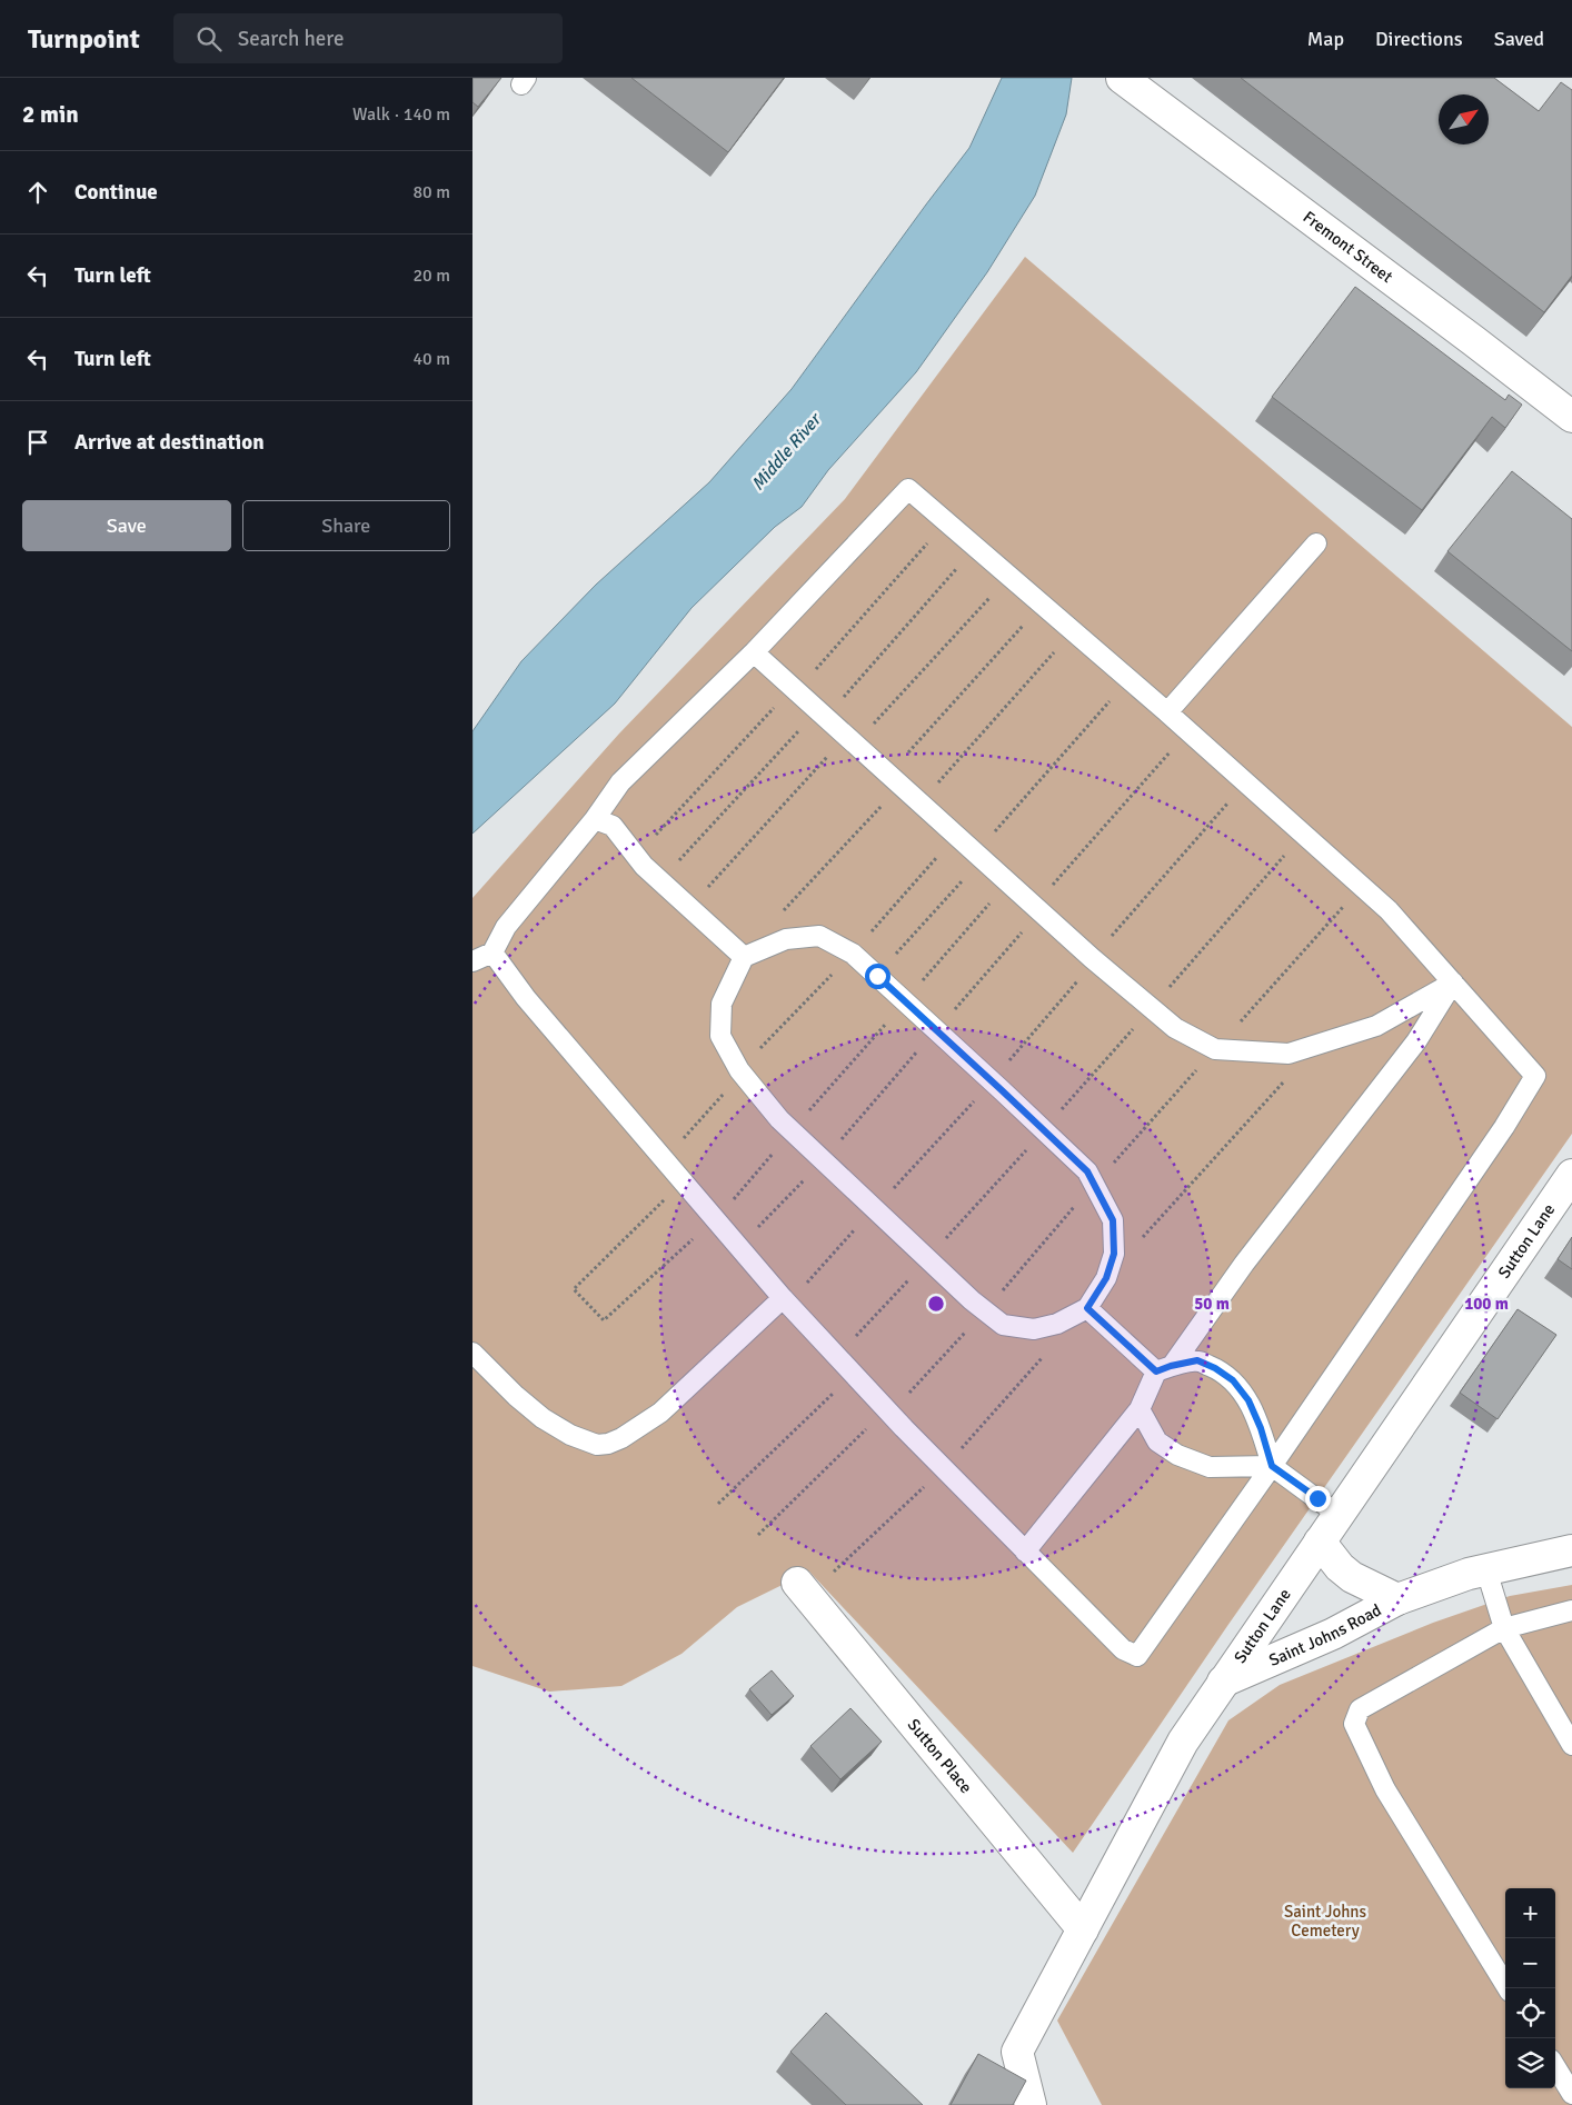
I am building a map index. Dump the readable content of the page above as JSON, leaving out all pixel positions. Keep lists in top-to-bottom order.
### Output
{
  "streets": {
    "street": [
      "Fremont Street",
      "Sutton Lane",
      "Saint Johns Road",
      "Sutton Place"
    ]
  },
  "crossings": [
    ["Sutton Lane", "Saint Johns Road"],
    ["Sutton Lane", "Sutton Place"]
  ],
  "water": ["Middle River"],
  "parks": ["Saint Johns Cemetery"],
  "north": "top right",
  "page": {
    "header": "Turnpoint",
    "search": "Search here",
    "nav": ["Map", "Directions", "Saved"],
    "heading": ["2 min", "Walk · 140 m"],
    "list": [
      ["Continue", "80 m"],
      ["Turn left", "20 m"],
      ["Turn left", "40 m"],
      "Arrive at destination"
    ],
    "buttons": ["Save", "Share"],
    "map_buttons": ["+", "−"]
  },
  "rings": ["50 m", "100 m"]
}
